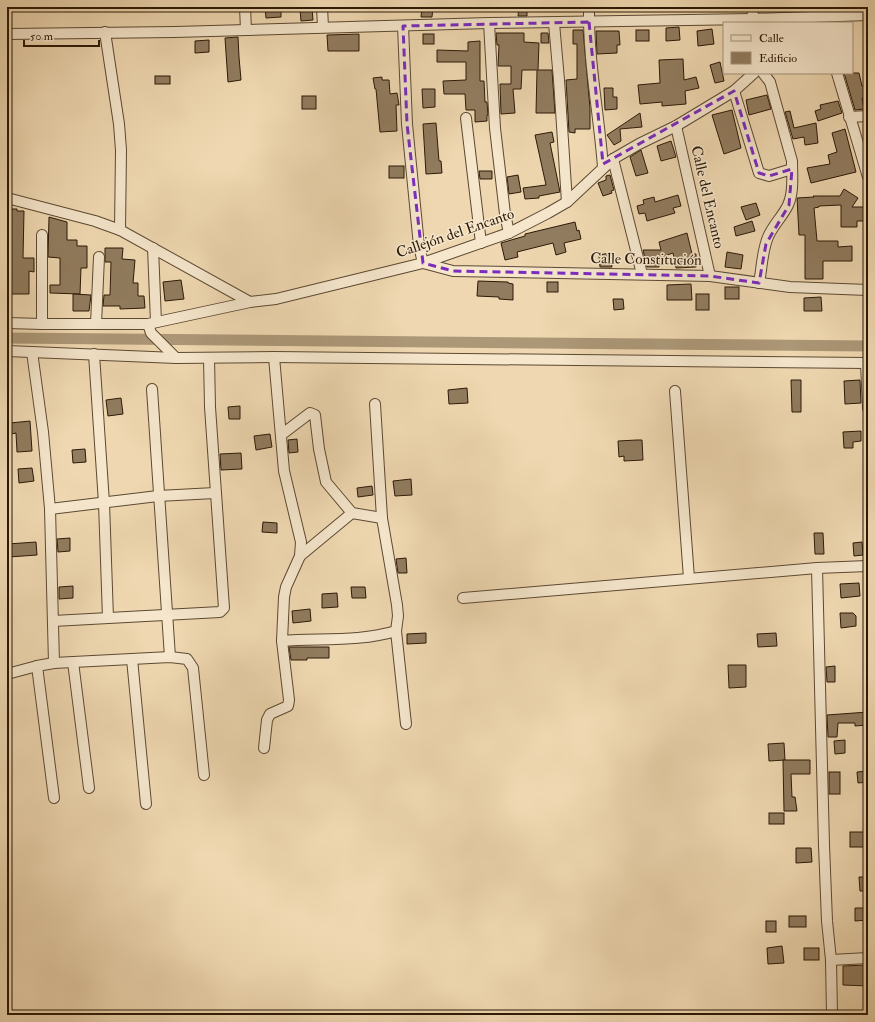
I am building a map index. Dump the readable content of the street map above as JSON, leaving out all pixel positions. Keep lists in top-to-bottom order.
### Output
{
  "streets": {
    "street": ["Calle del Encanto", "Callejón del Encanto", "Calle Constitución"]
  },
  "crossings": [
    ["Calle del Encanto", "Callejón del Encanto"],
    ["Calle del Encanto", "Calle Constitución"],
    ["Callejón del Encanto", "Calle Constitución"]
  ],
  "legend": ["Calle", "Edificio"],
  "scale_bar": "50 m"
}
